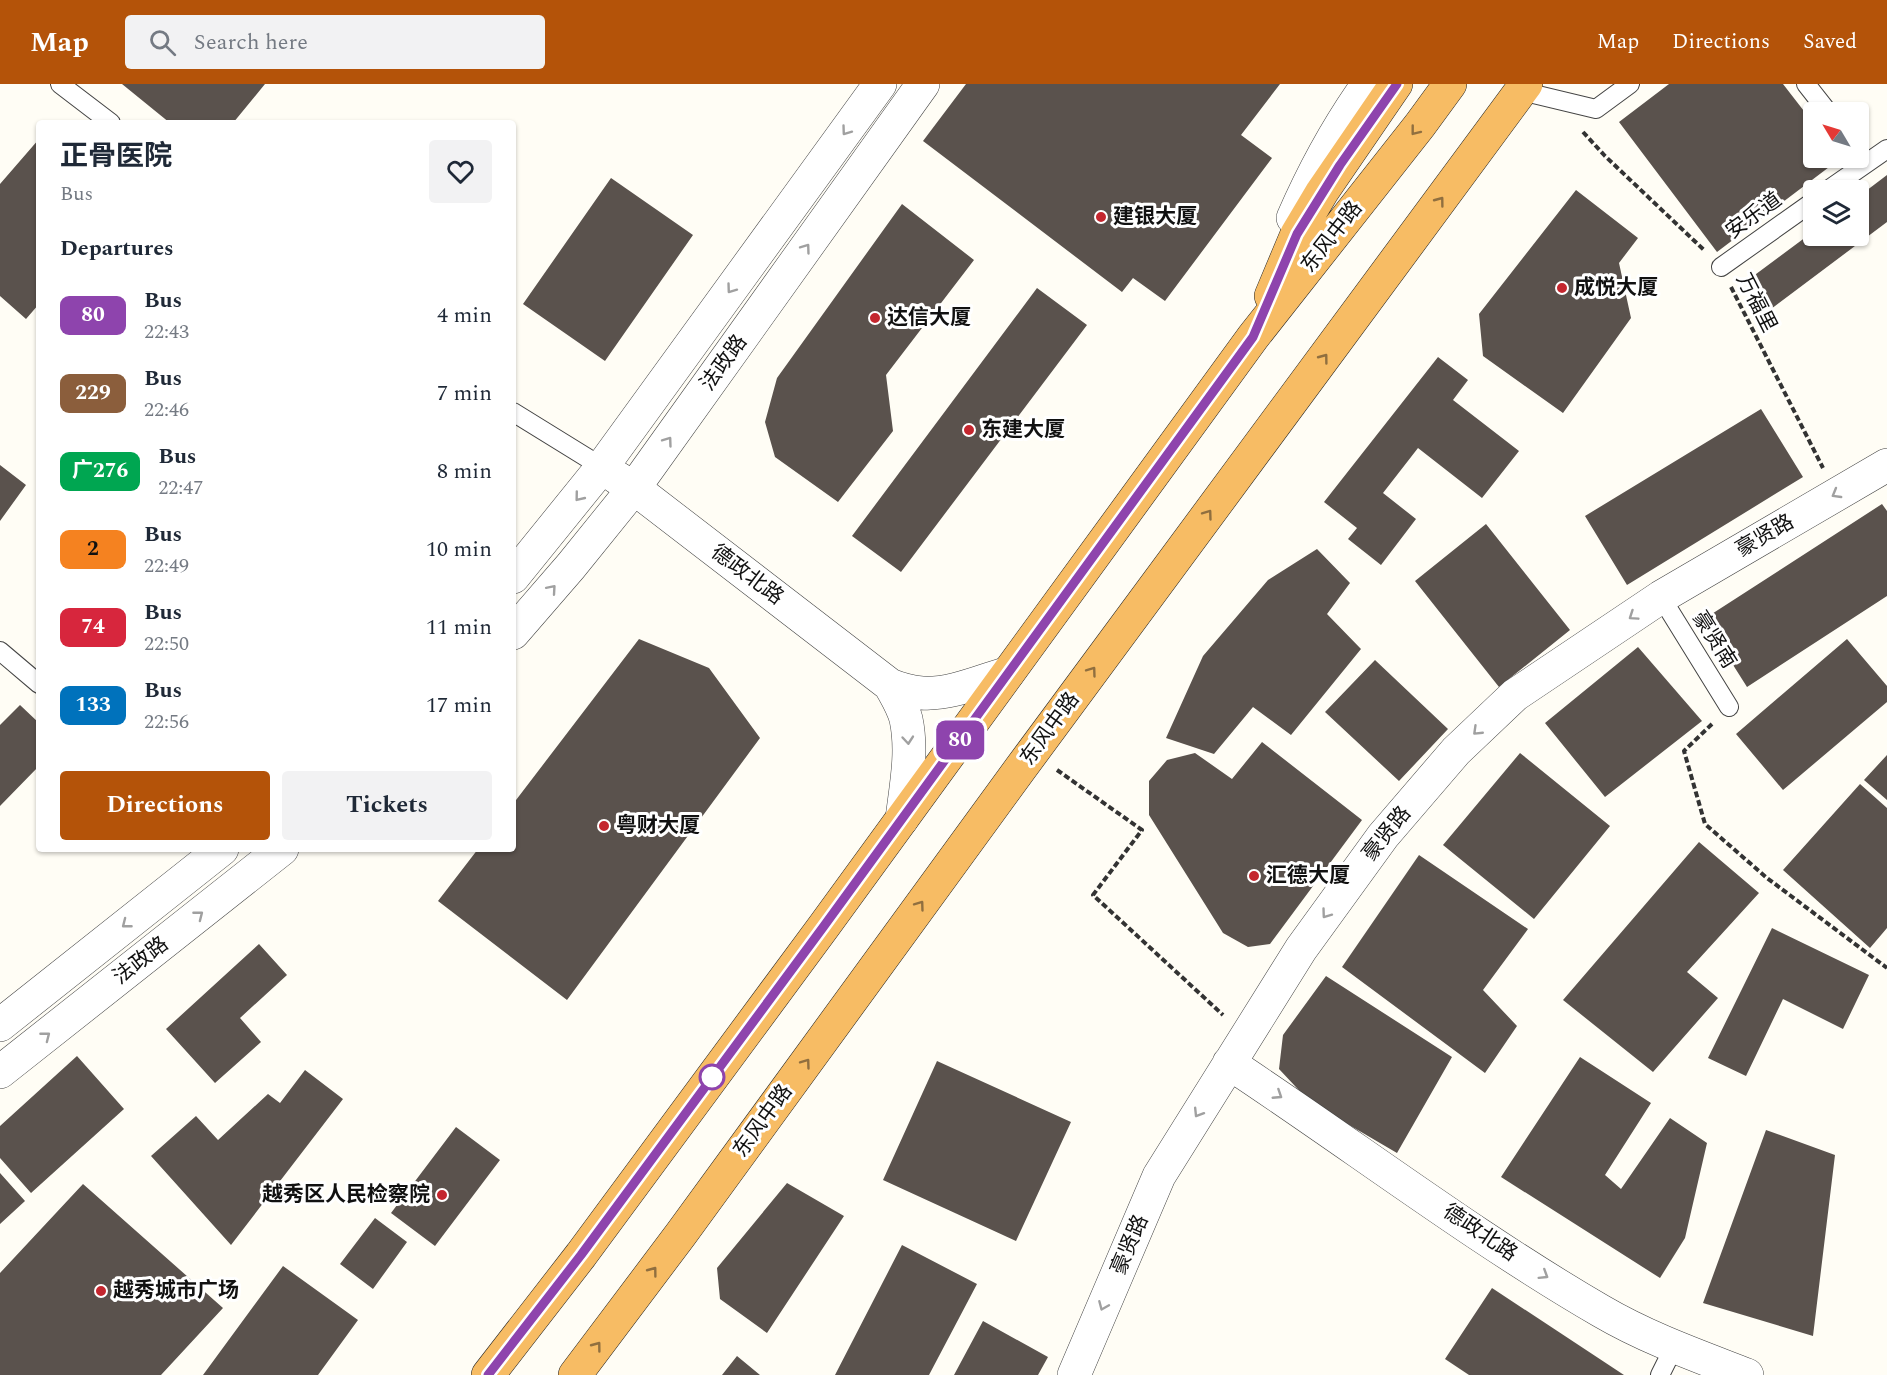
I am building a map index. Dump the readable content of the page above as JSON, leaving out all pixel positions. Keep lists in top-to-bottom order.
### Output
{
  "streets": {
    "highway": ["东风中路"],
    "street": ["法政路", "豪贤路", "德政北路"],
    "lane": ["安乐道", "豪贤南"],
    "path": ["万福里"]
  },
  "crossings": [
    ["安乐道", "万福里"],
    ["万福里", "豪贤路"],
    ["法政路", "德政北路"],
    ["豪贤路", "德政北路"],
    ["豪贤路", "豪贤南"]
  ],
  "one_way": ["豪贤路", "德政北路"],
  "places": [
    "建银大厦",
    "成悦大厦",
    "达信大厦",
    "东建大厦",
    "粤财大厦",
    "汇德大厦",
    "越秀区人民检察院",
    "越秀城市广场"
  ],
  "lines": ["bus line 80"],
  "north": "top left",
  "page": {
    "header": "Map",
    "search": "Search here",
    "nav": ["Map", "Directions", "Saved"],
    "on_map": "80",
    "heading": [
      ["正骨医院", "Bus"],
      "Departures"
    ],
    "list": [
      {
        "mark": "80",
        "name": "Bus",
        "note": "22:43",
        "value": "4 min"
      },
      {
        "mark": "229",
        "name": "Bus",
        "note": "22:46",
        "value": "7 min"
      },
      {
        "mark": "广276",
        "name": "Bus",
        "note": "22:47",
        "value": "8 min"
      },
      {
        "mark": "2",
        "name": "Bus",
        "note": "22:49",
        "value": "10 min"
      },
      {
        "mark": "74",
        "name": "Bus",
        "note": "22:50",
        "value": "11 min"
      },
      {
        "mark": "133",
        "name": "Bus",
        "note": "22:56",
        "value": "17 min"
      }
    ],
    "buttons": ["Directions", "Tickets"]
  }
}
